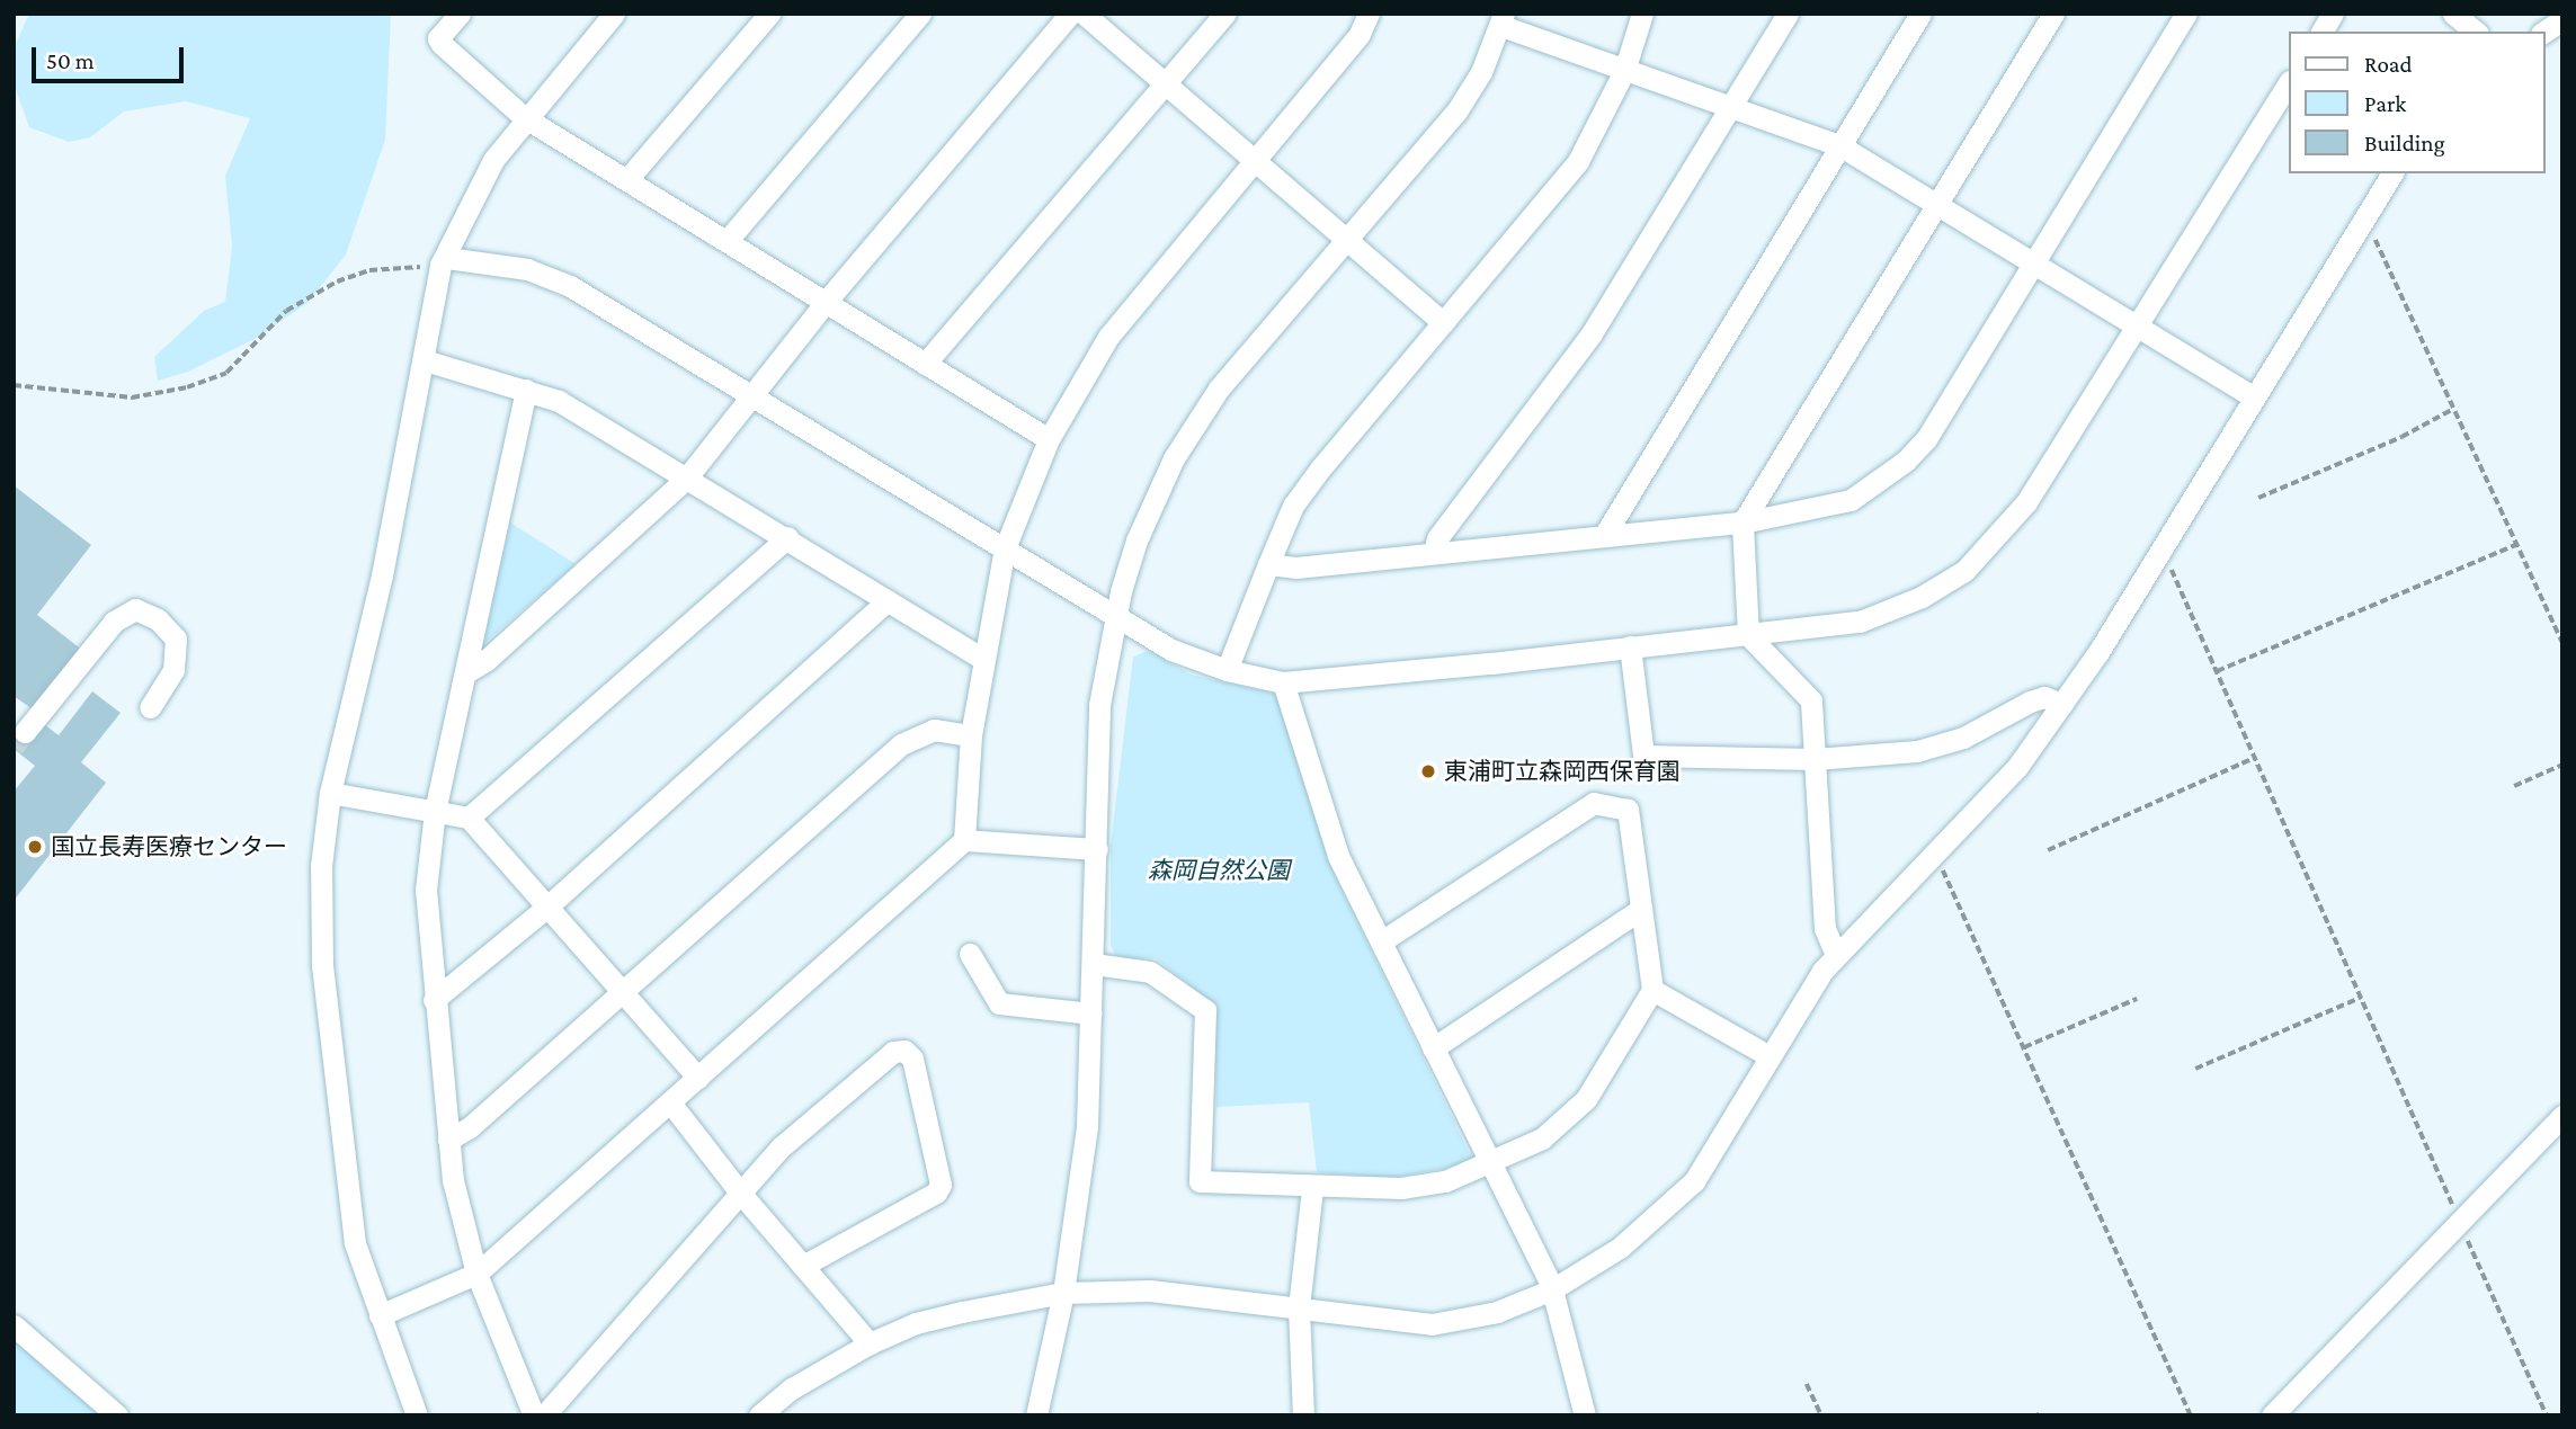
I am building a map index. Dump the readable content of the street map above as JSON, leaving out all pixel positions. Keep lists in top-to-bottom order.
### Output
{
  "parks": ["森岡自然公園"],
  "places": ["東浦町立森岡西保育園", "国立長寿医療センター"],
  "legend": ["Road", "Park", "Building"],
  "scale_bar": "50 m"
}
